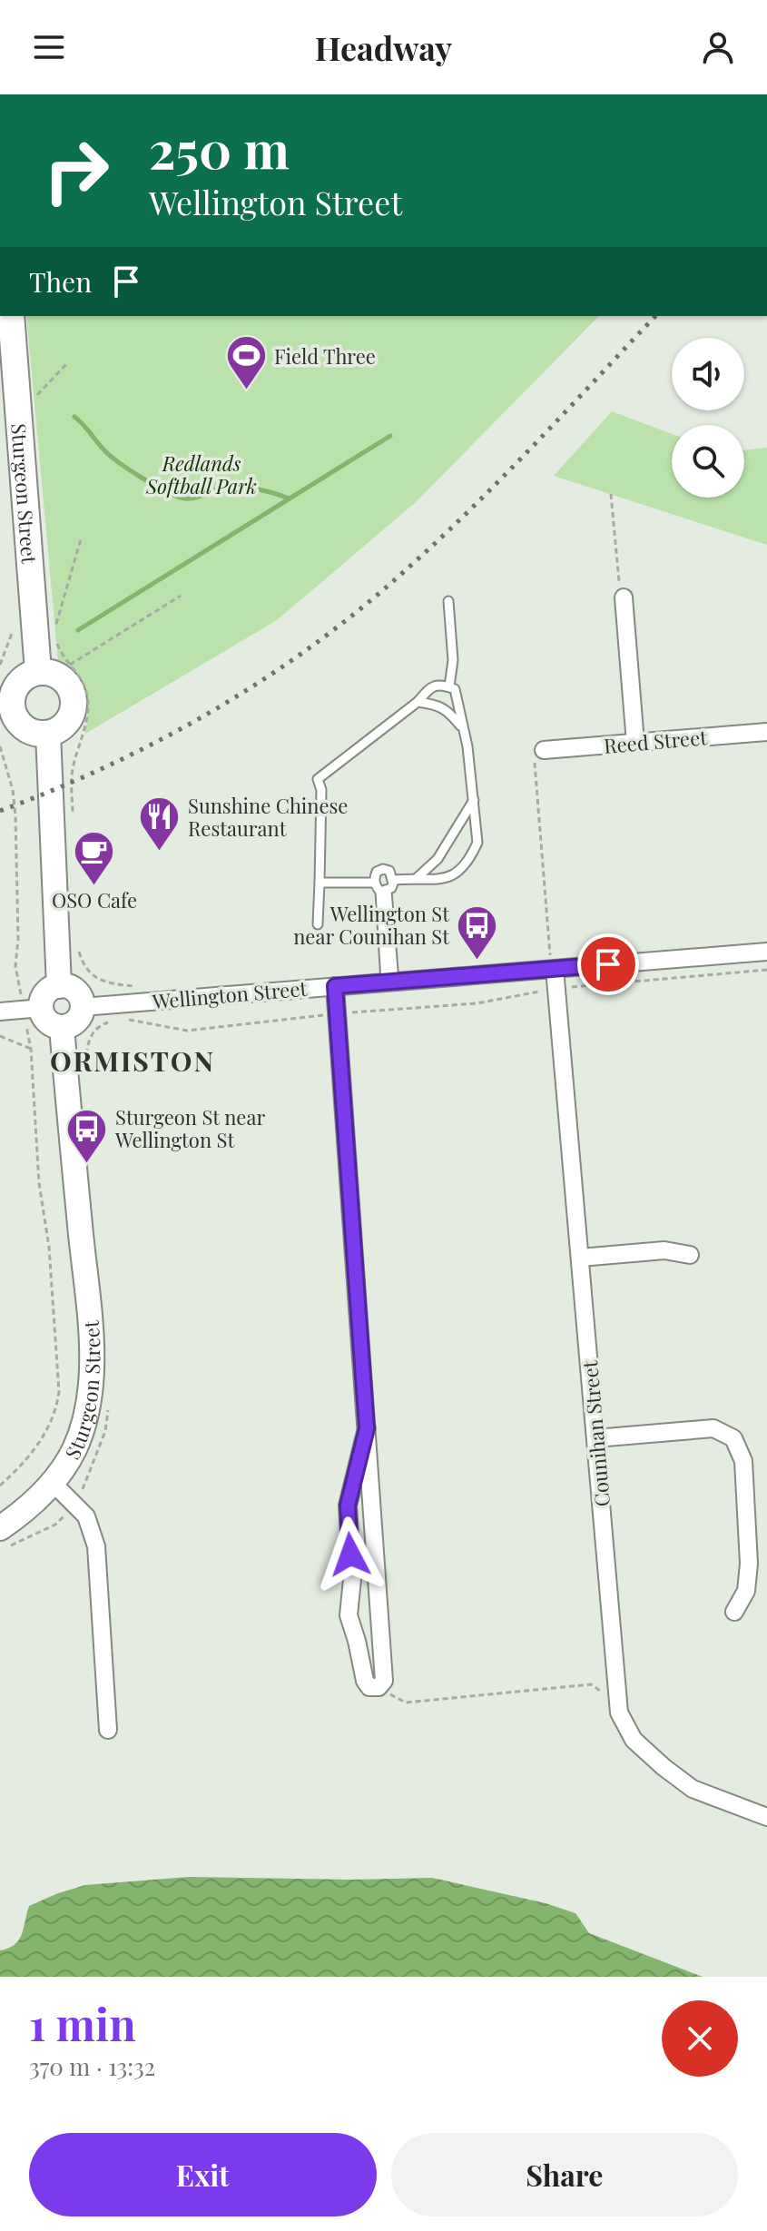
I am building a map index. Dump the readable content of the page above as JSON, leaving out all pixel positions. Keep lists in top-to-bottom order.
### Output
{
  "streets": {
    "main road": ["Sturgeon Street"],
    "street": ["Reed Street", "Wellington Street", "Counihan Street"]
  },
  "crossings": [
    ["Sturgeon Street", "Wellington Street"],
    ["Wellington Street", "Counihan Street"]
  ],
  "districts": ["ORMISTON"],
  "parks": ["Redlands Softball Park"],
  "places": {
    "sports": ["Field Three"],
    "restaurant": ["Sunshine Chinese Restaurant"],
    "cafe": ["OSO Cafe"],
    "bus stop": ["Wellington St near Counihan St", "Sturgeon St near Wellington St"]
  },
  "page": {
    "header": "Headway",
    "turn": ["250 m", "Wellington Street"],
    "then": "Then",
    "heading": ["1 min", "370 m · 13:32"],
    "buttons": ["Exit", "Share"]
  }
}
